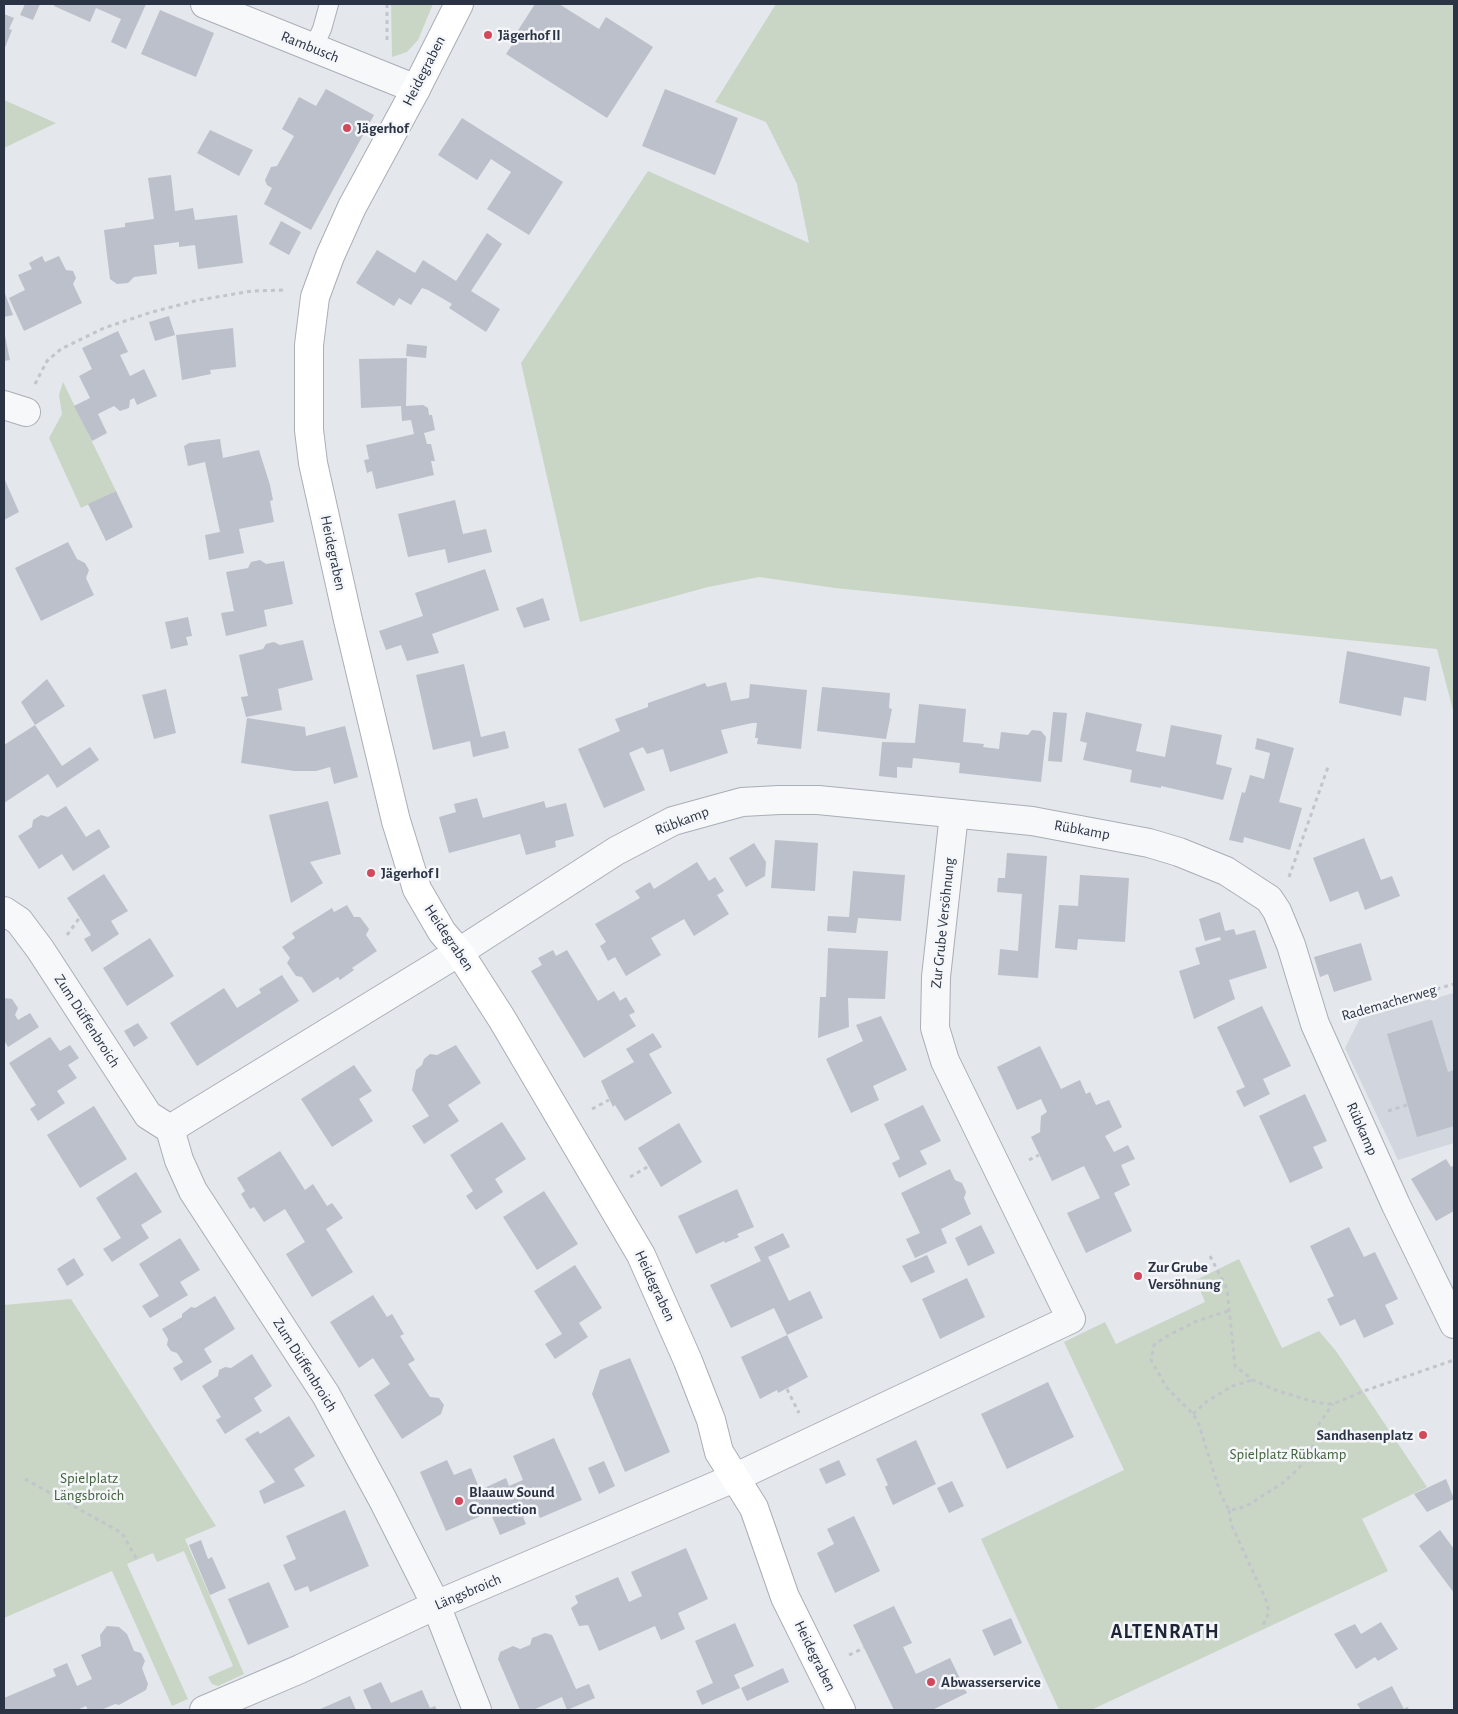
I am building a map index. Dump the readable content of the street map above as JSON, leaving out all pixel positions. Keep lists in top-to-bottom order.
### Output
{
  "streets": {
    "main road": ["Heidegraben"],
    "street": [
      "Rambusch",
      "Rübkamp",
      "Zur Grube Versöhnung",
      "Zum Düffenbroich",
      "Längsbroich"
    ],
    "path": ["Rademacherweg"]
  },
  "crossings": [
    ["Rambusch", "Heidegraben"],
    ["Heidegraben", "Rübkamp"],
    ["Heidegraben", "Zur Grube Versöhnung"],
    ["Heidegraben", "Längsbroich"],
    ["Rübkamp", "Zur Grube Versöhnung"],
    ["Zur Grube Versöhnung", "Längsbroich"],
    ["Zum Düffenbroich", "Längsbroich"]
  ],
  "districts": ["ALTENRATH"],
  "parks": ["Spielplatz Rübkamp", "Spielplatz Längsbroich"],
  "places": [
    "Jägerhof II",
    "Jägerhof",
    "Jägerhof I",
    "Zur Grube Versöhnung",
    "Sandhasenplatz",
    "Blaauw Sound Connection",
    "Abwasserservice"
  ]
}
